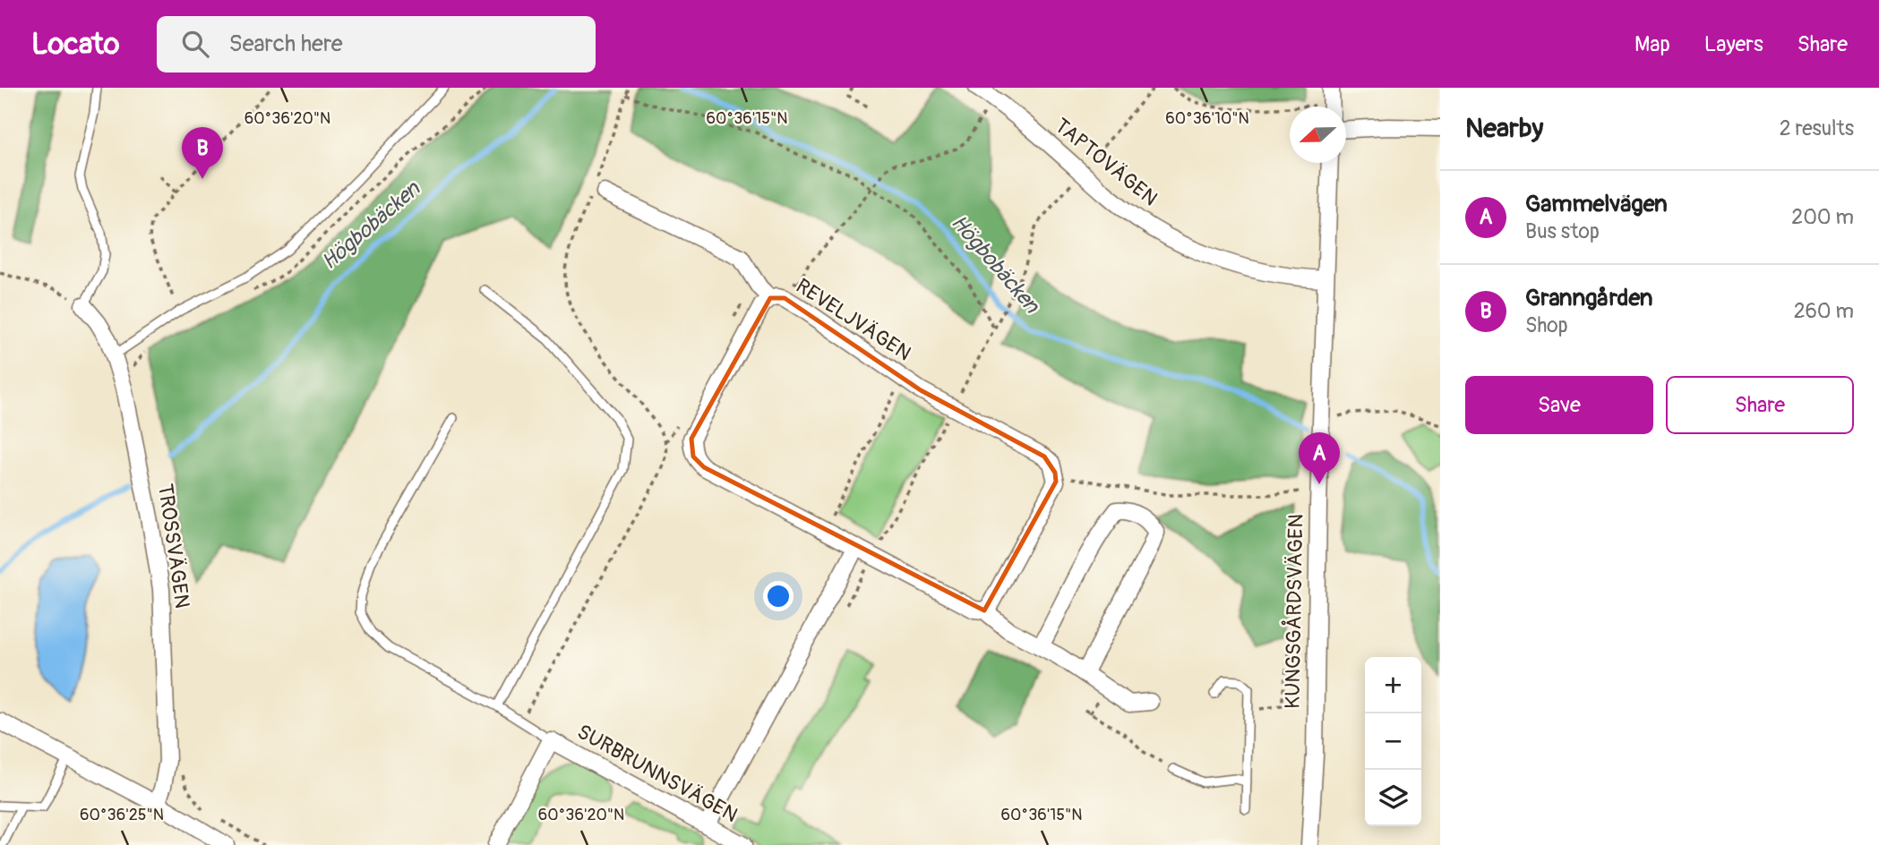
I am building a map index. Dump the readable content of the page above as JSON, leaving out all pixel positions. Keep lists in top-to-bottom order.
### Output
{
  "streets": {
    "street": [
      "TAPTOVÄGEN",
      "REVELJVÄGEN",
      "TROSSVÄGEN",
      "KUNGSGÅRDSVÄGEN",
      "SURBRUNNSVÄGEN"
    ]
  },
  "crossings": [
    ["TAPTOVÄGEN", "KUNGSGÅRDSVÄGEN"]
  ],
  "water": ["Högbobäcken"],
  "north": "left",
  "page": {
    "header": "Locato",
    "search": "Search here",
    "nav": ["Map", "Layers", "Share"],
    "heading": ["Nearby", "2 results"],
    "pins": ["B", "A"],
    "list": [
      {
        "mark": "A",
        "name": "Gammelvägen",
        "note": "Bus stop",
        "value": "200 m"
      },
      {
        "mark": "B",
        "name": "Granngården",
        "note": "Shop",
        "value": "260 m"
      }
    ],
    "buttons": ["Save", "Share"],
    "map_buttons": ["+", "−"]
  },
  "coordinates": [
    "60°36'20\"N",
    "60°36'15\"N",
    "60°36'10\"N",
    "60°36'25\"N"
  ]
}
